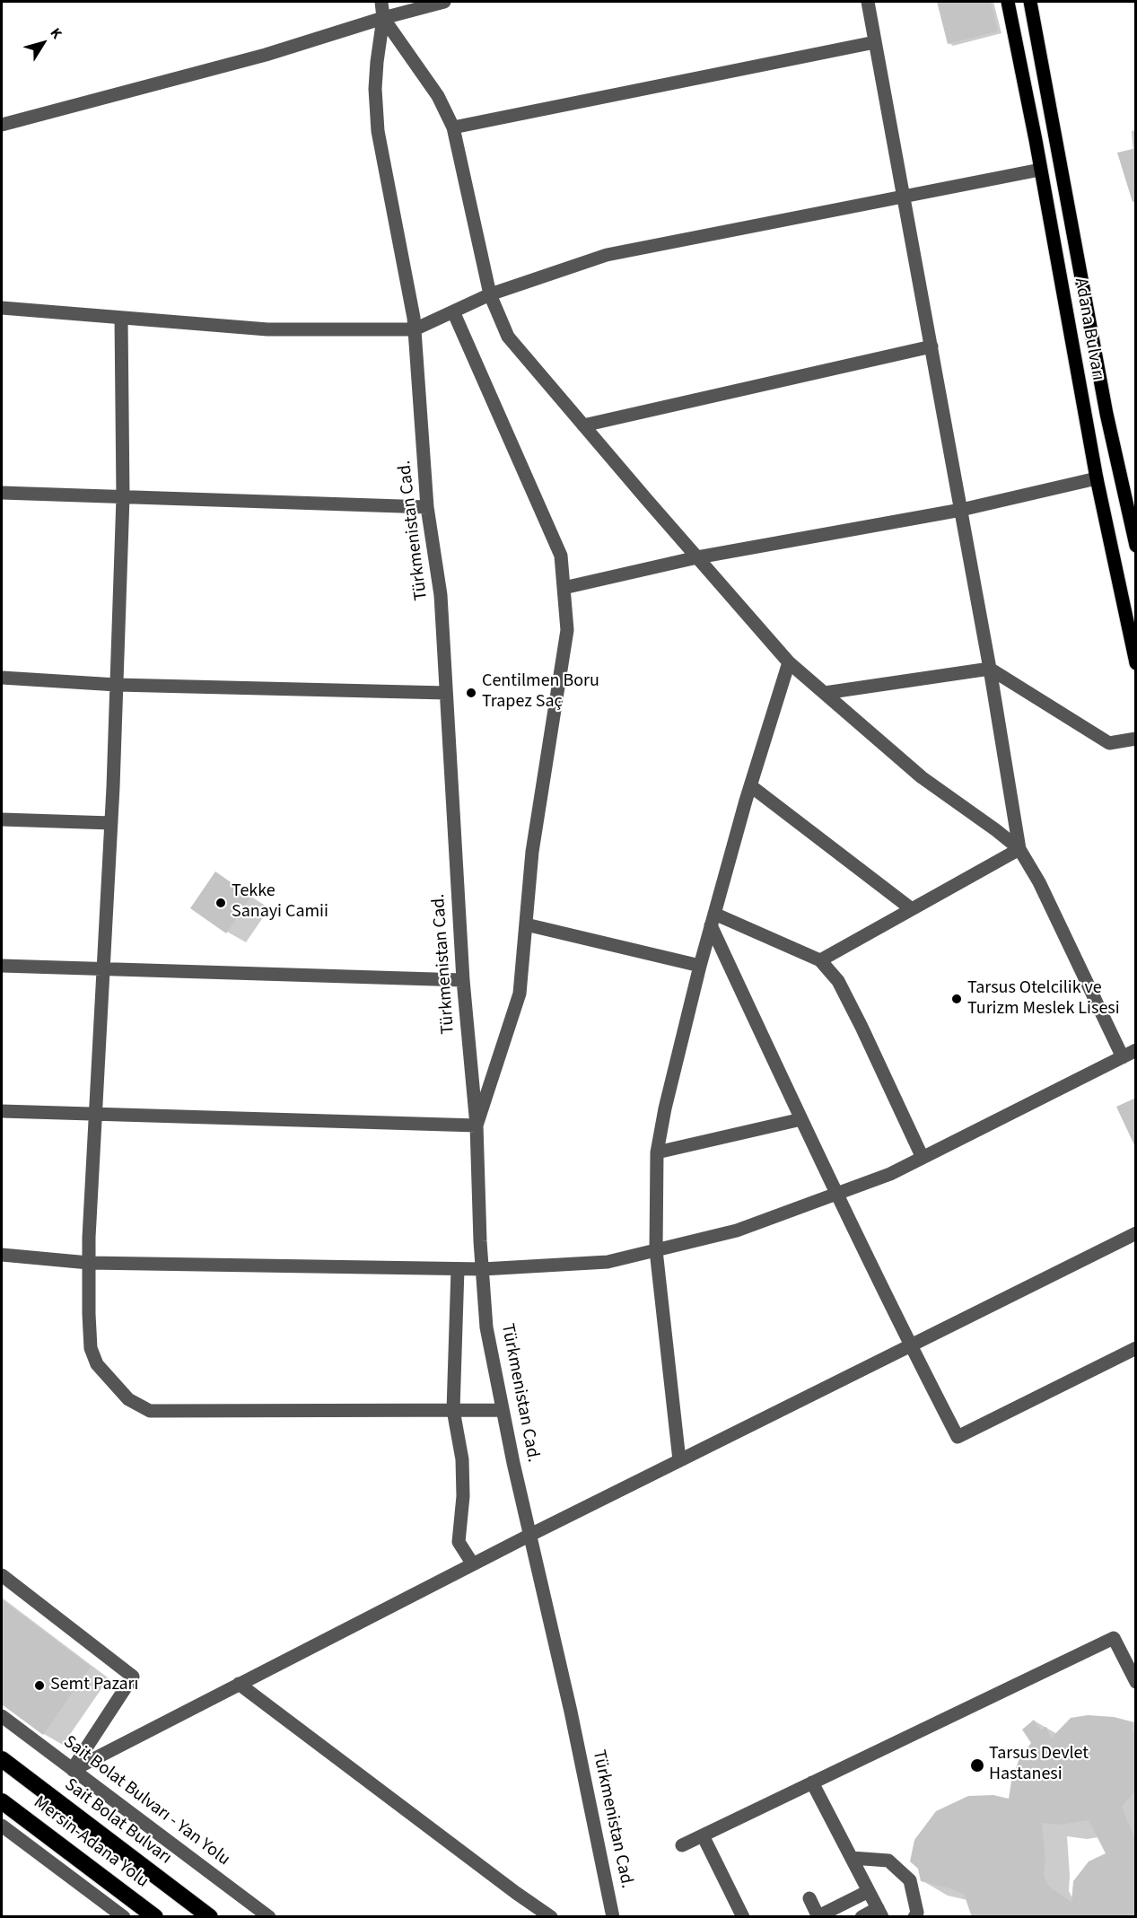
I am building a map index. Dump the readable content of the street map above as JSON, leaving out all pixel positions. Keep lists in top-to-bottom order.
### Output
{
  "streets": {
    "highway": ["Sait Bolat Bulvarı", "Mersin-Adana Yolu"],
    "main road": ["Adana Bulvarı"],
    "street": ["Türkmenistan Cad.", "Sait Bolat Bulvarı - Yan Yolu"]
  },
  "places": [
    "Centilmen Boru Trapez Saç",
    "Tekke Sanayi Camii",
    "Tarsus Otelcilik ve Turizm Meslek Lisesi",
    "Semt Pazarı",
    "Tarsus Devlet Hastanesi"
  ],
  "north": "top right"
}
